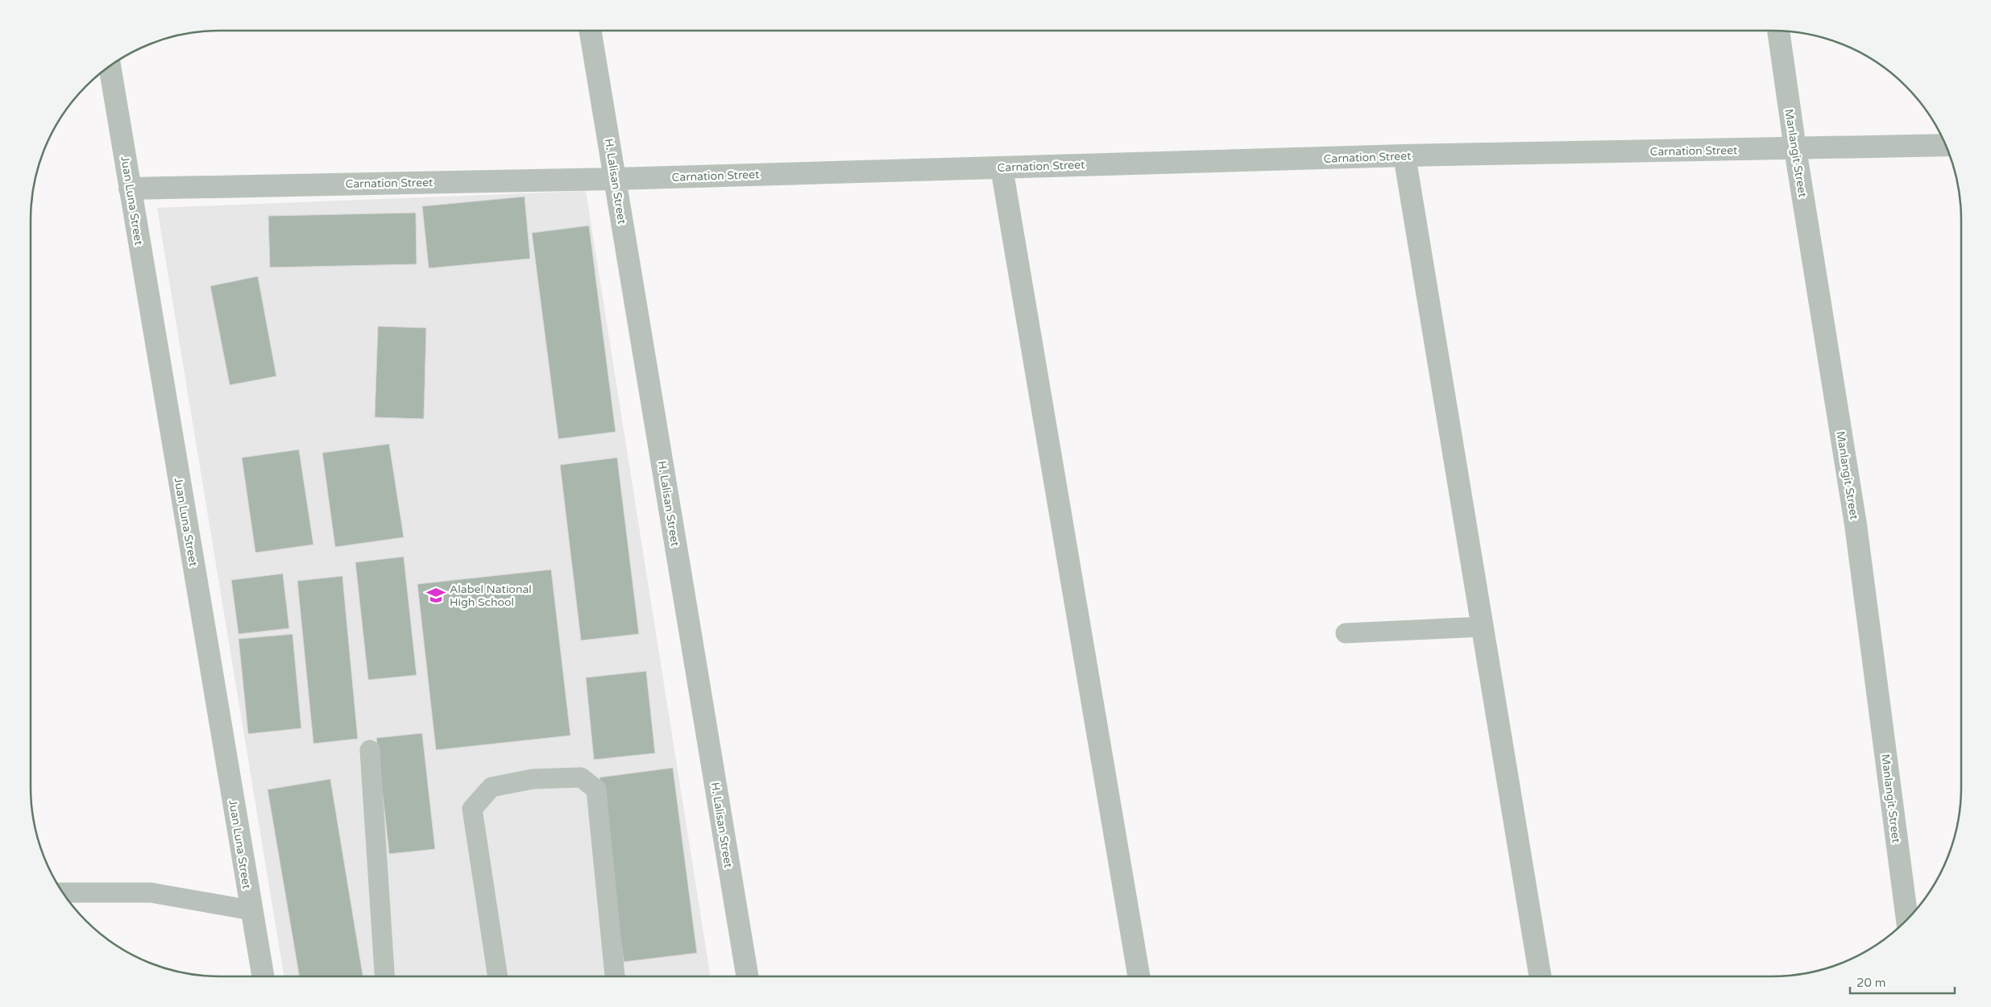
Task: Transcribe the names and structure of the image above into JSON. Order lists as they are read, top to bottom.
{
  "streets": {
    "street": [
      "Carnation Street",
      "Manlangit Street",
      "H. Lalisan Street",
      "Juan Luna Street"
    ]
  },
  "crossings": [
    ["Carnation Street", "Manlangit Street"],
    ["Carnation Street", "H. Lalisan Street"],
    ["Carnation Street", "Juan Luna Street"]
  ],
  "places": {
    "school or university": ["Alabel National High School"]
  },
  "scale_bar": "20 m"
}
